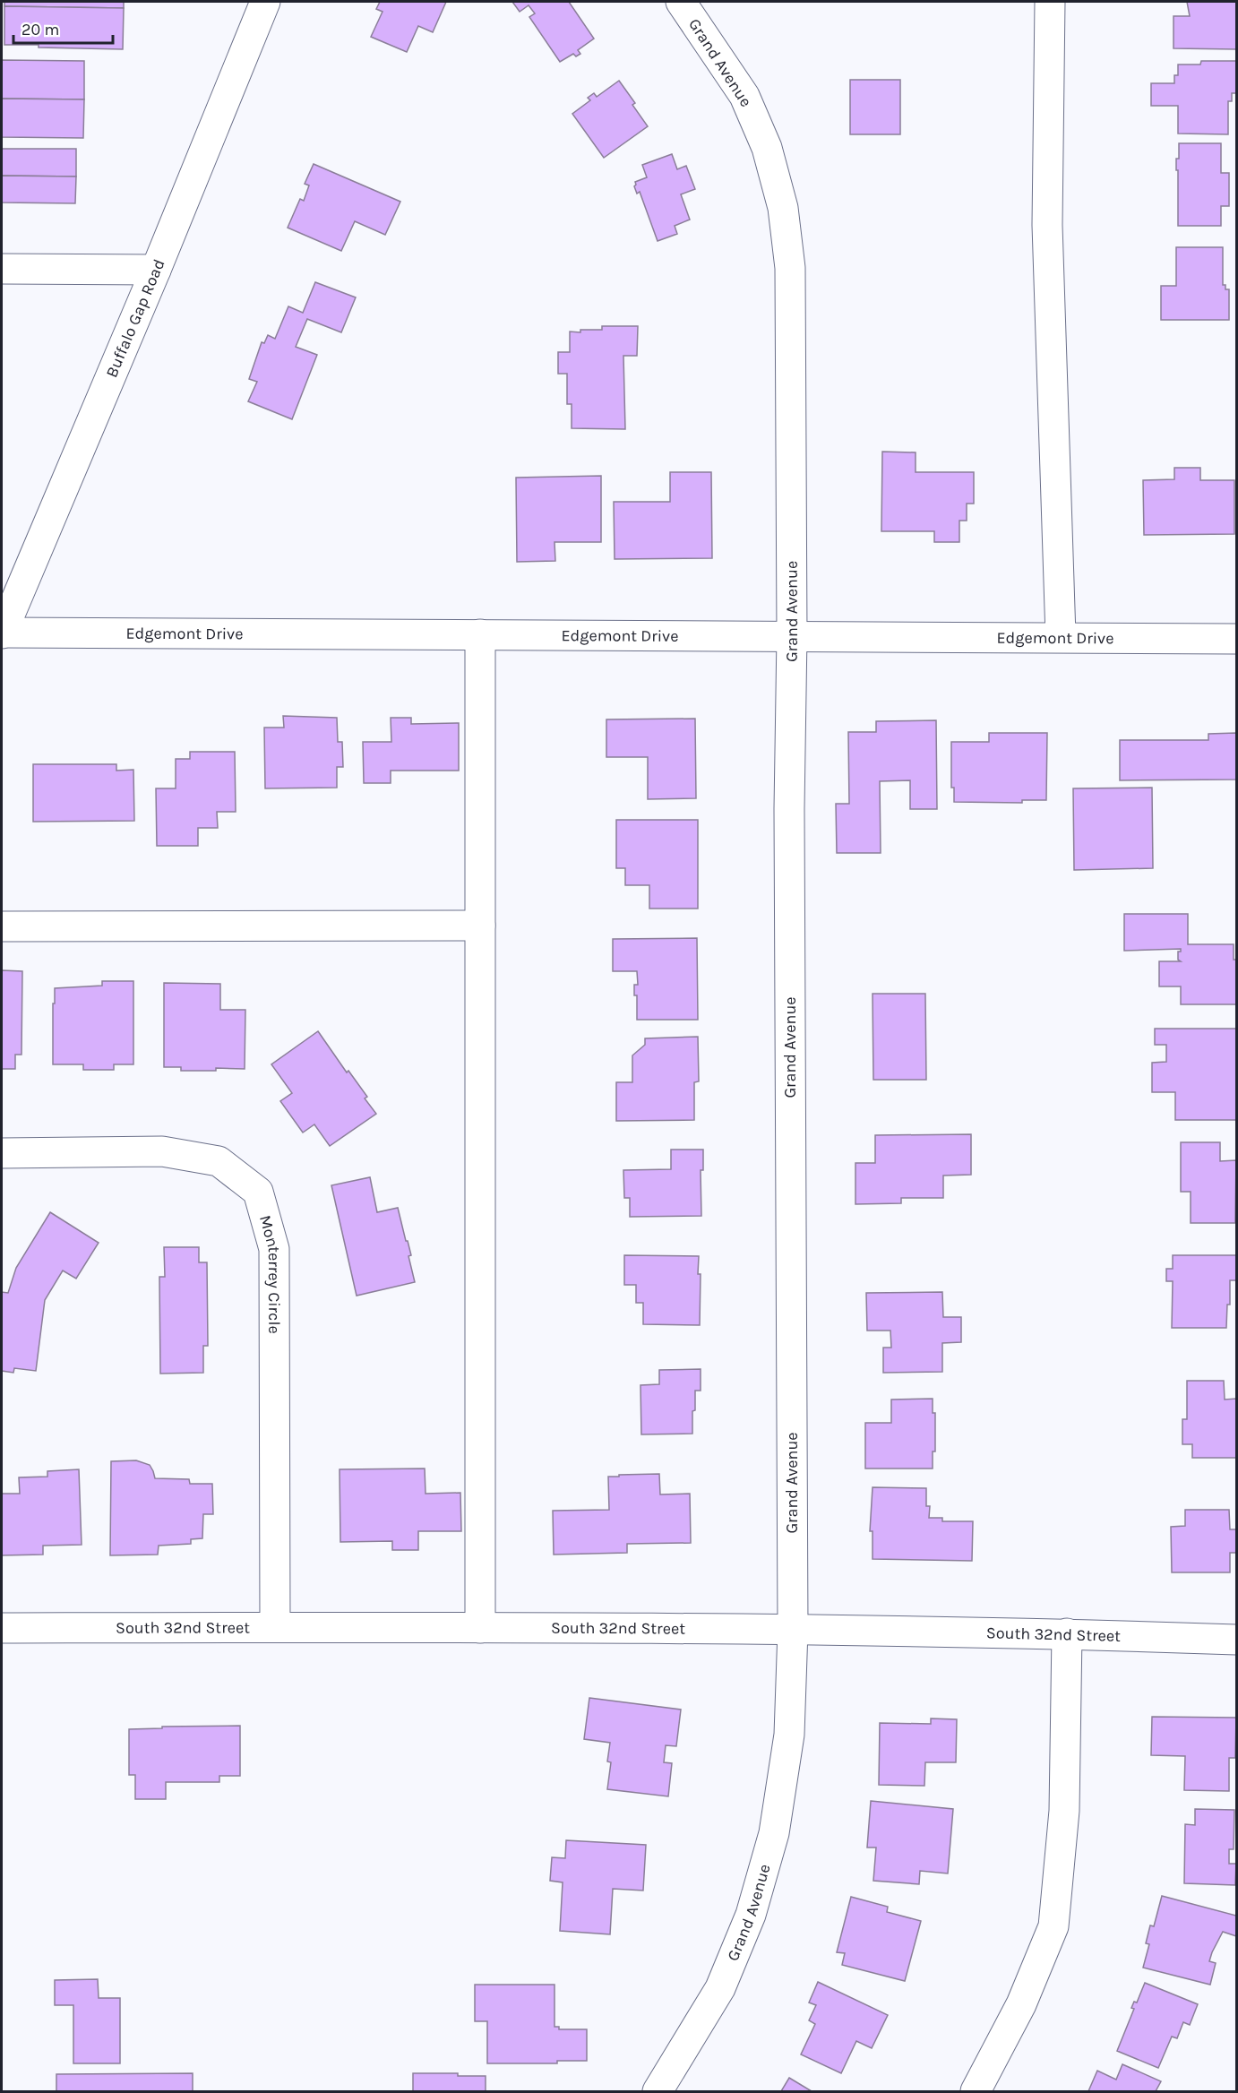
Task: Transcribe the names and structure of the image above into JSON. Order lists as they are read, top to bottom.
{
  "streets": {
    "street": [
      "Grand Avenue",
      "Buffalo Gap Road",
      "Edgemont Drive",
      "Monterrey Circle",
      "South 32nd Street"
    ]
  },
  "crossings": [
    ["Grand Avenue", "Edgemont Drive"],
    ["Grand Avenue", "South 32nd Street"],
    ["Buffalo Gap Road", "Edgemont Drive"],
    ["Monterrey Circle", "South 32nd Street"]
  ],
  "scale_bar": "20 m"
}
